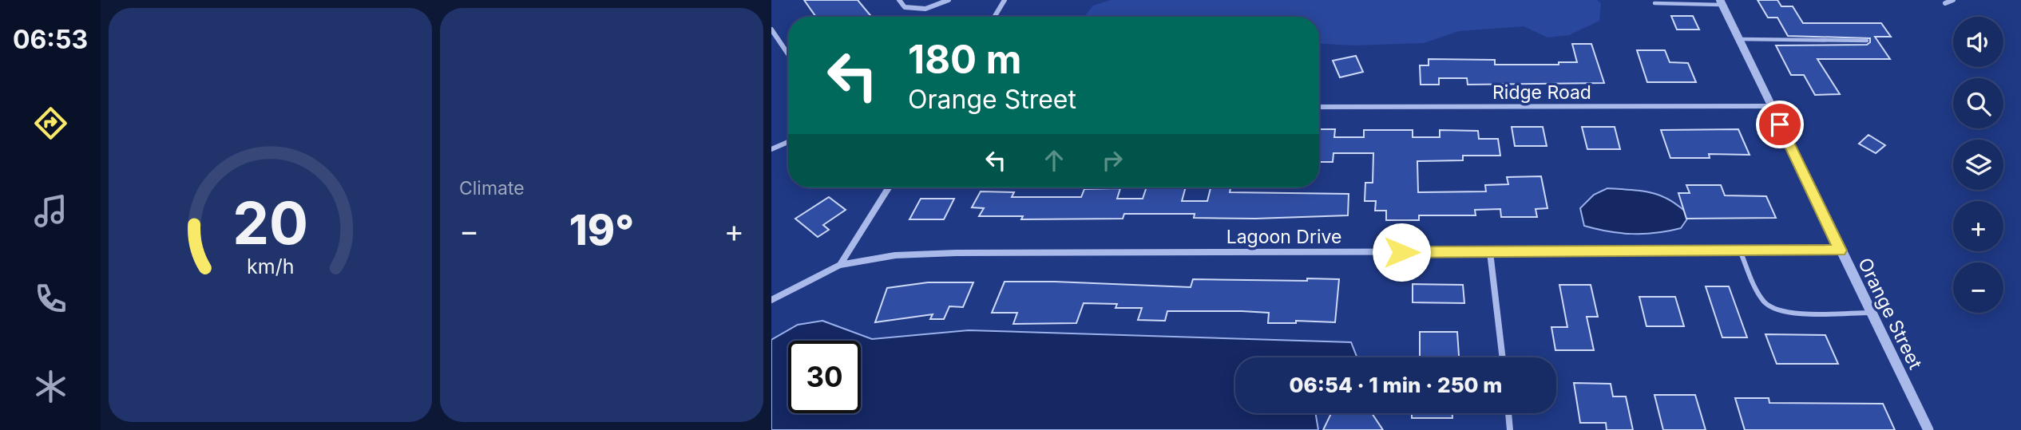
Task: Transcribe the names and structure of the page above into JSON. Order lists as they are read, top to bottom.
{
  "streets": {
    "street": ["Ridge Road", "Lagoon Drive", "Orange Street"]
  },
  "crossings": [
    ["Ridge Road", "Orange Street"],
    ["Lagoon Drive", "Orange Street"]
  ],
  "page": {
    "tabs": "06:53",
    "tile": "Climate",
    "map_buttons": ["+", "−"],
    "turn": ["180 m", "Orange Street"],
    "heat": ["−", "19°", "+"],
    "limit": "30",
    "trip": "06:54 · 1 min · 250 m",
    "gauge": ["20", "km/h"]
  }
}
